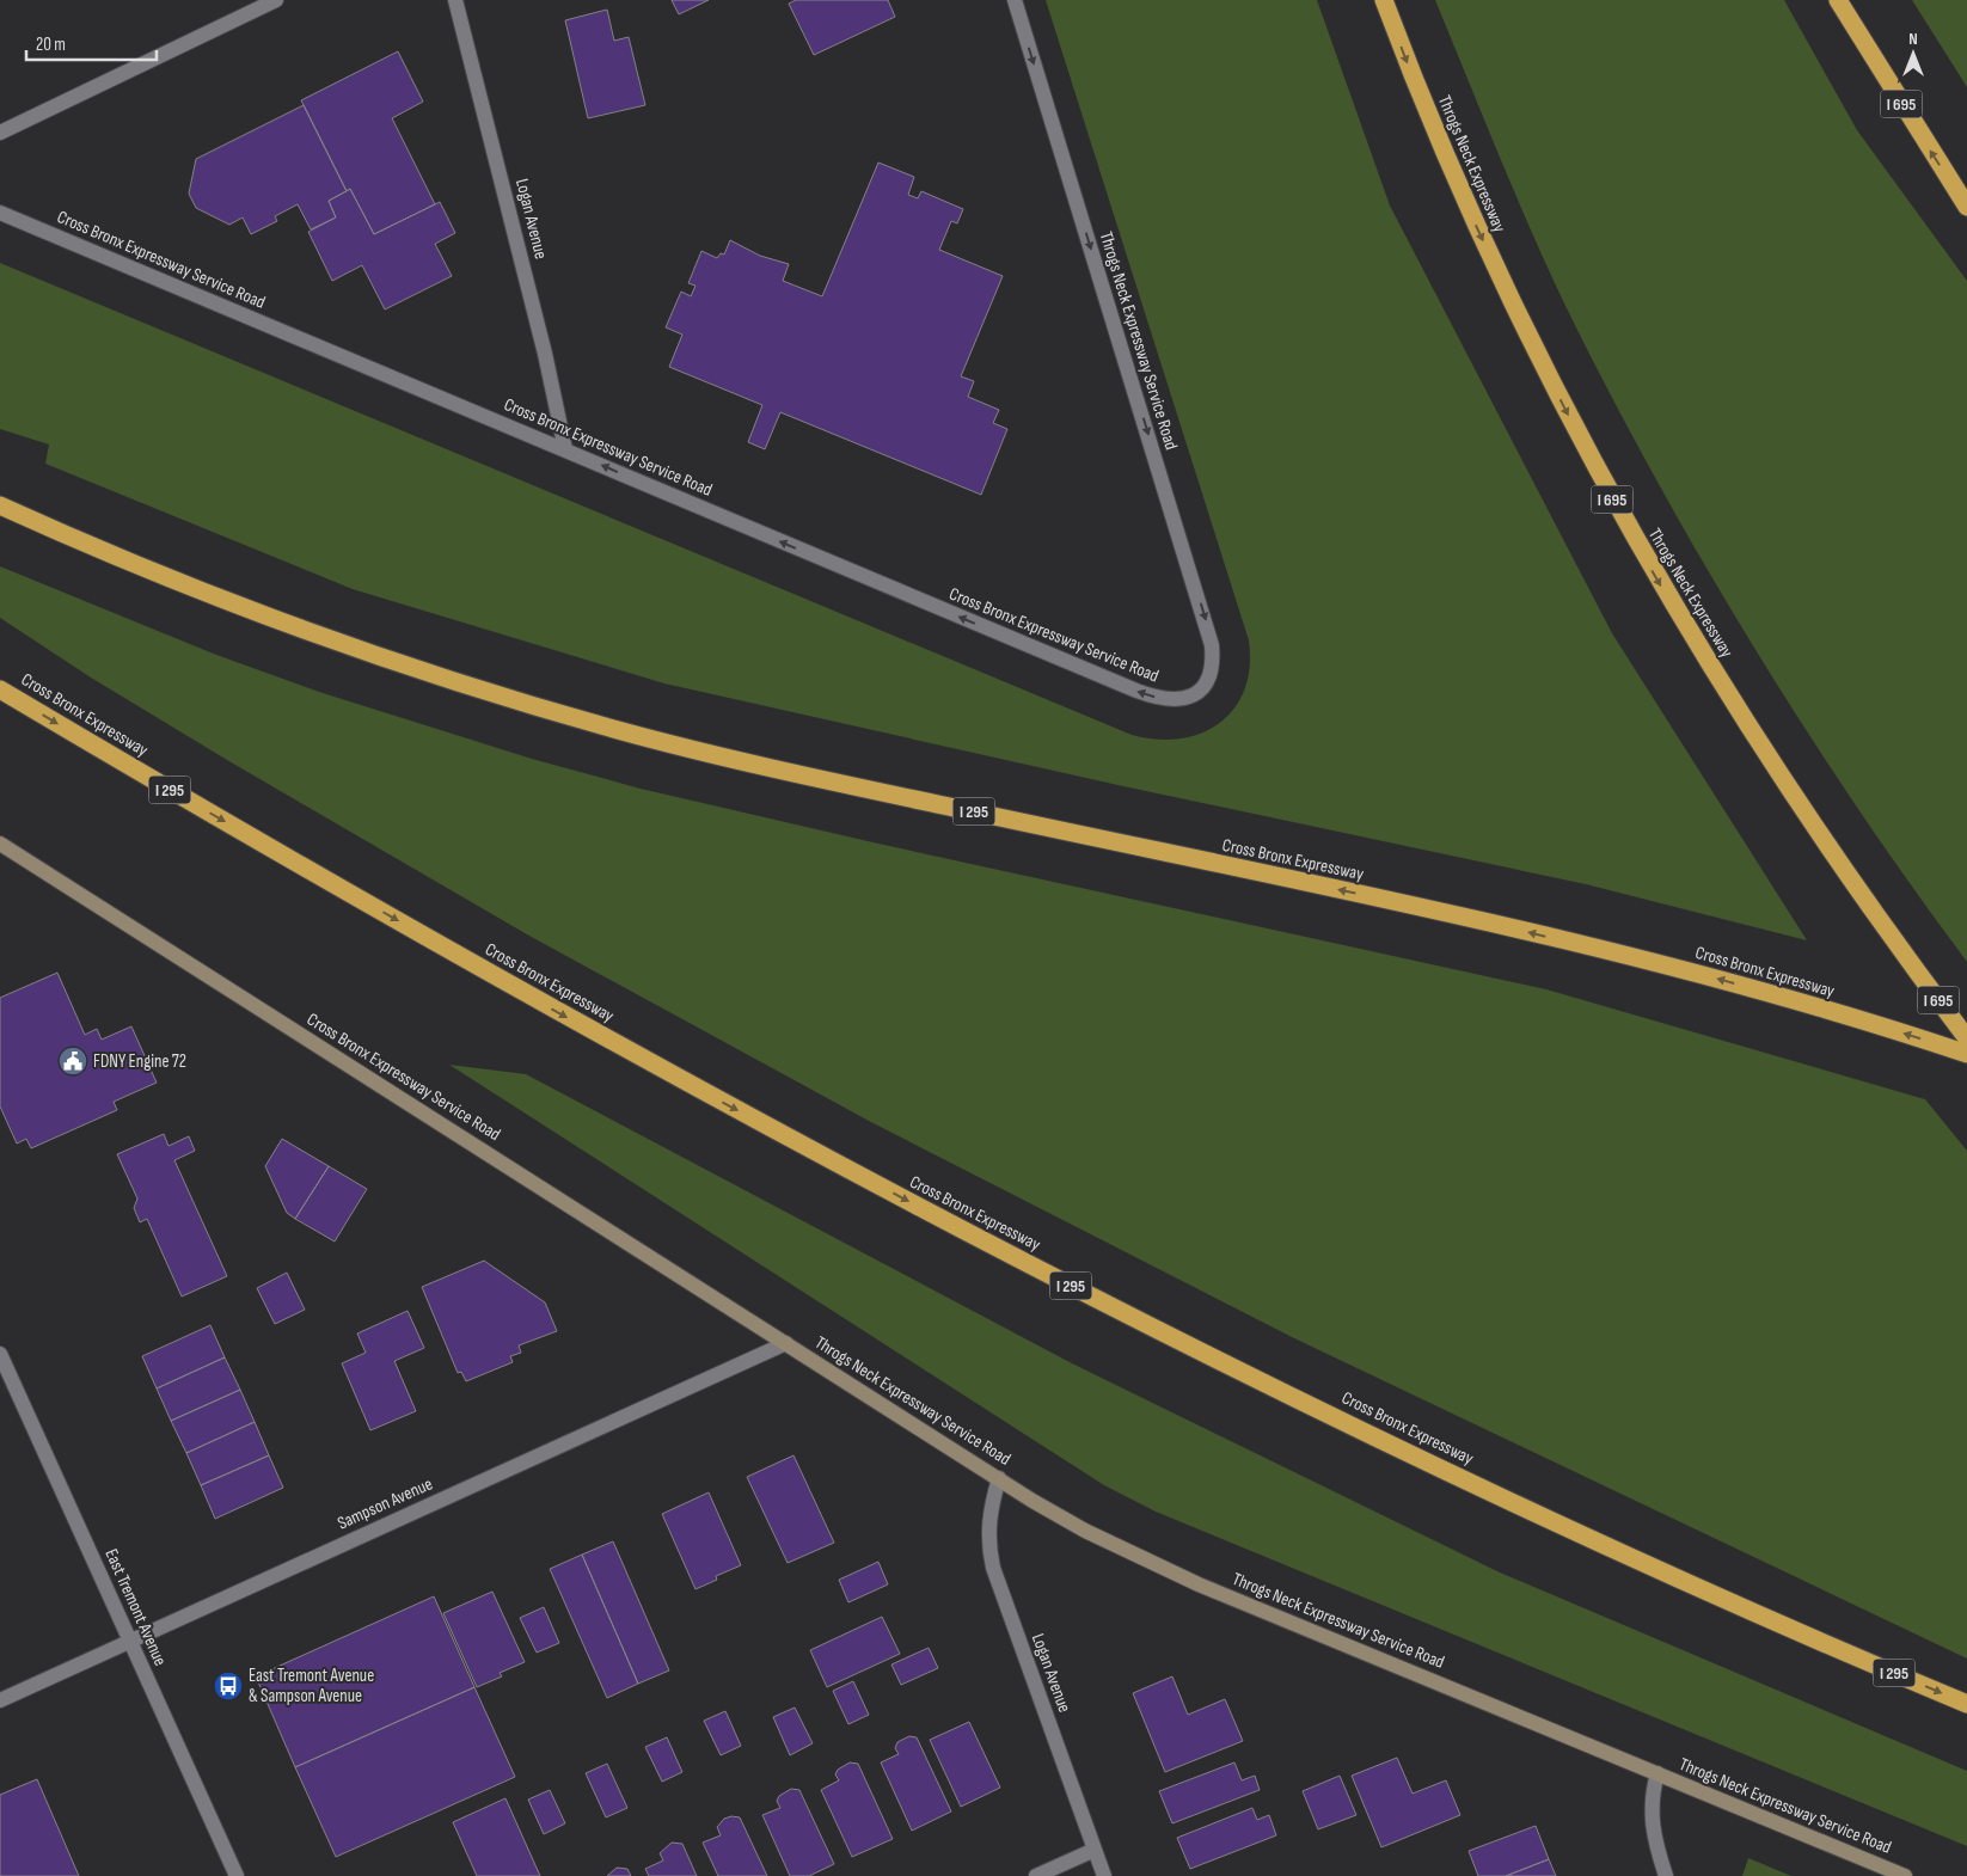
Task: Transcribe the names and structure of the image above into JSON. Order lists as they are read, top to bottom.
{
  "streets": {
    "highway": [
      "I 695",
      "Throgs Neck Expressway",
      "Cross Bronx Expressway",
      "I 295"
    ],
    "main road": ["Cross Bronx Expressway Service Road", "Throgs Neck Expressway Service Road"],
    "street": ["Logan Avenue", "Sampson Avenue", "East Tremont Avenue"]
  },
  "crossings": [
    ["Logan Avenue", "Cross Bronx Expressway Service Road"],
    ["Logan Avenue", "Throgs Neck Expressway Service Road"],
    ["Cross Bronx Expressway Service Road", "Throgs Neck Expressway Service Road"],
    ["Cross Bronx Expressway Service Road", "Sampson Avenue"],
    ["Throgs Neck Expressway Service Road", "Sampson Avenue"],
    ["Sampson Avenue", "East Tremont Avenue"]
  ],
  "one_way": ["Throgs Neck Expressway", "Throgs Neck Expressway Service Road"],
  "places": {
    "public building": ["FDNY Engine 72"],
    "bus stop": ["East Tremont Avenue & Sampson Avenue"]
  },
  "scale_bar": "20 m",
  "north": "top"
}
